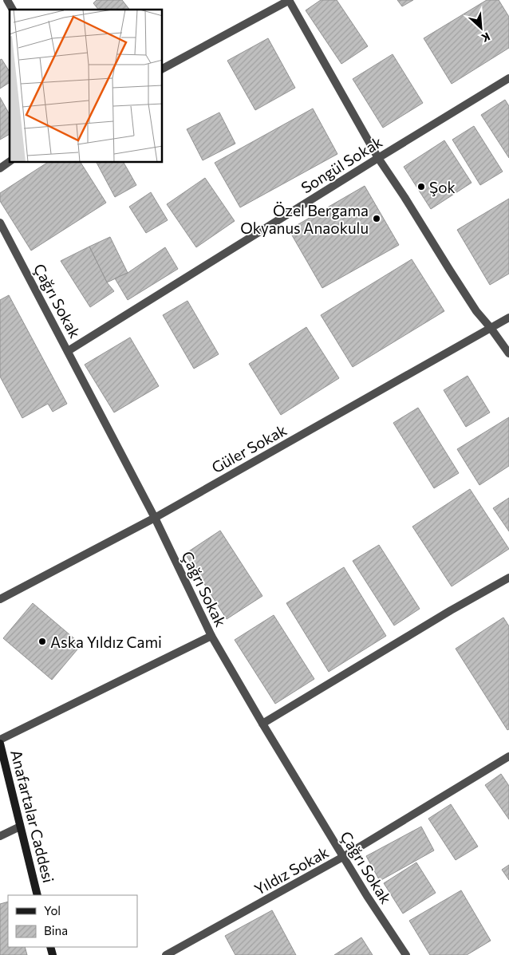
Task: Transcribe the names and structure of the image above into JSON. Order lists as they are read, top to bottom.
{
  "streets": {
    "street": [
      "Songül Sokak",
      "Çağrı Sokak",
      "Güler Sokak",
      "Anafartalar Caddesi",
      "Yıldız Sokak"
    ]
  },
  "crossings": [
    ["Songül Sokak", "Çağrı Sokak"],
    ["Çağrı Sokak", "Güler Sokak"],
    ["Çağrı Sokak", "Yıldız Sokak"]
  ],
  "places": ["Şok", "Özel Bergama Okyanus Anaokulu", "Aska Yıldız Cami"],
  "legend": ["Yol", "Bina"],
  "north": "bottom right"
}
